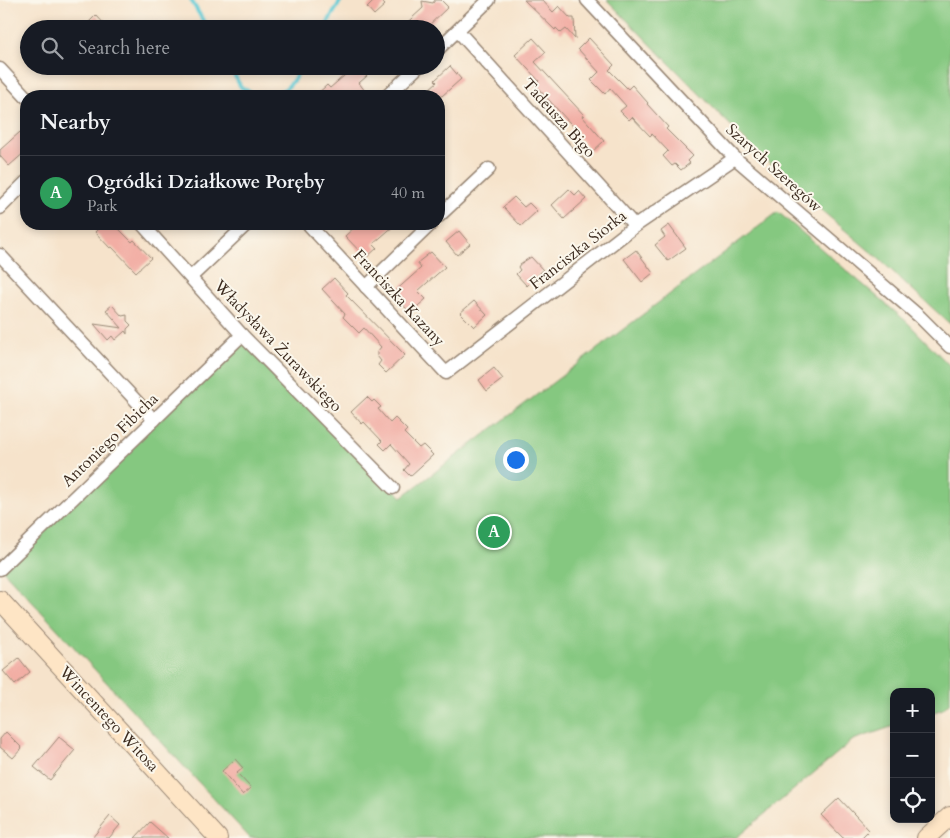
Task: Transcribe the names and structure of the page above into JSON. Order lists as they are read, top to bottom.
{
  "streets": {
    "street": [
      "Tadeusza Bigo",
      "Szarych Szeregów",
      "Franciszka Siorka",
      "Franciszka Kazany",
      "Władysława Żurawskiego",
      "Antoniego Fibicha",
      "Wincentego Witosa"
    ]
  },
  "crossings": [
    ["Tadeusza Bigo", "Franciszka Siorka"],
    ["Szarych Szeregów", "Franciszka Siorka"],
    ["Franciszka Siorka", "Franciszka Kazany"],
    ["Władysława Żurawskiego", "Antoniego Fibicha"]
  ],
  "page": {
    "search": "Search here",
    "heading": "Nearby",
    "list": [
      {
        "mark": "A",
        "name": "Ogródki Działkowe Poręby",
        "note": "Park",
        "value": "40 m"
      }
    ],
    "pins": "A",
    "map_buttons": ["+", "−"]
  }
}
